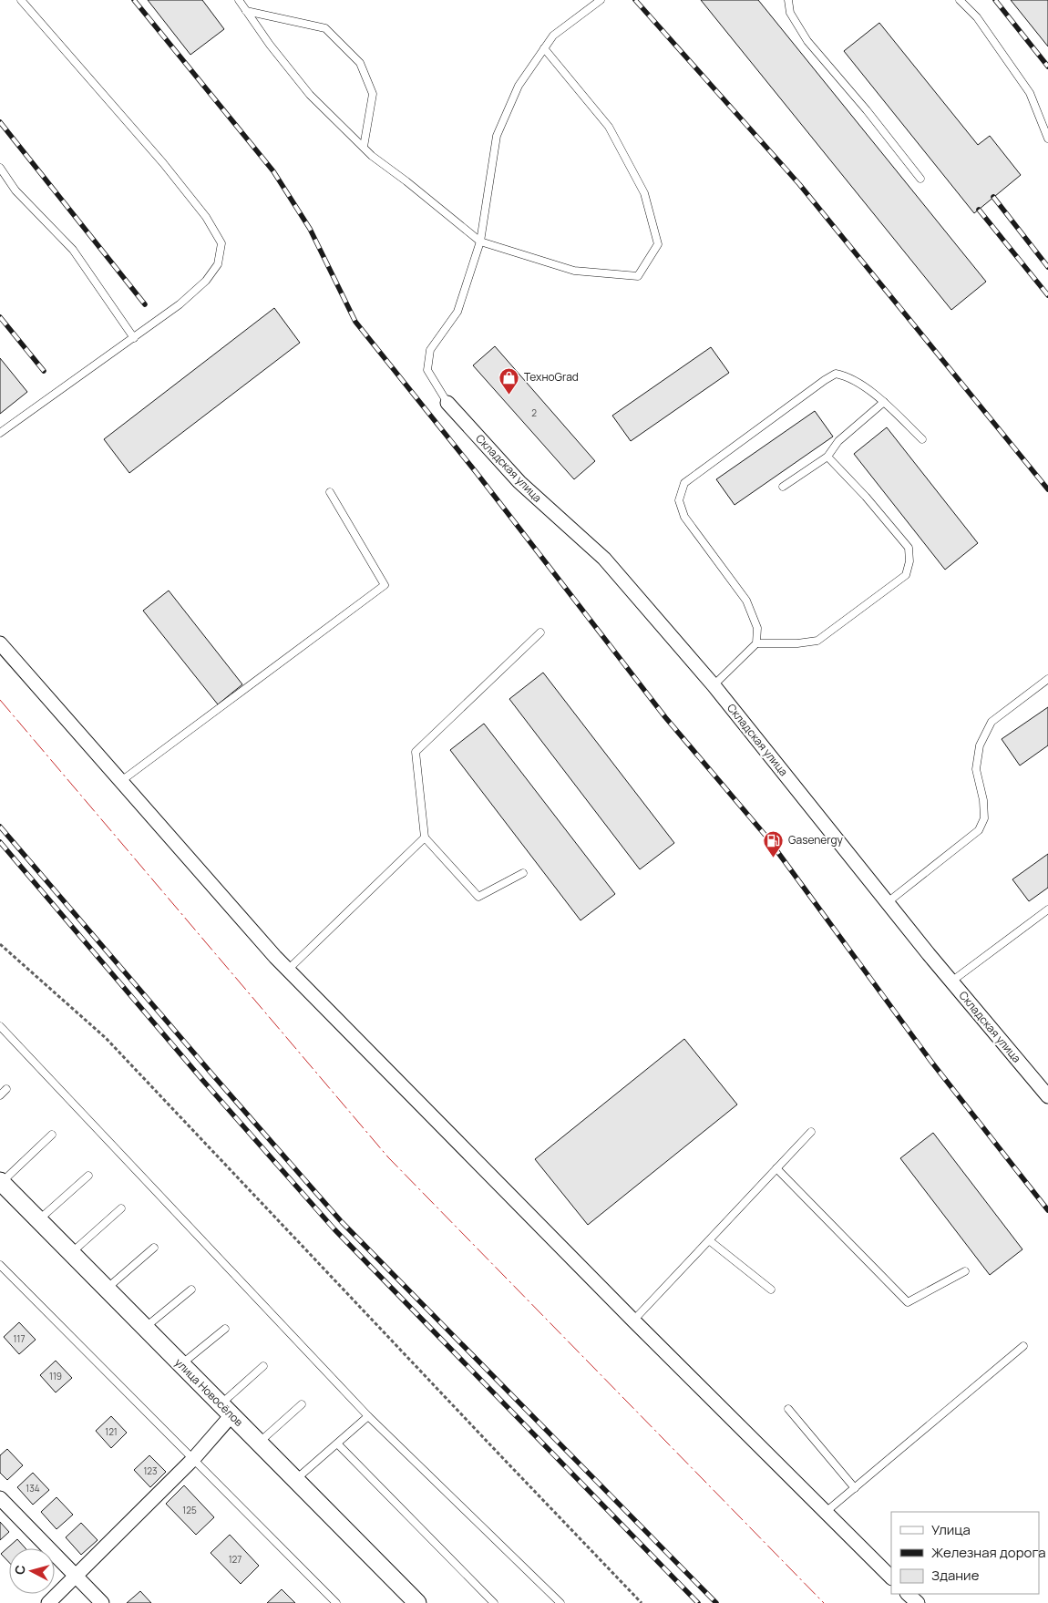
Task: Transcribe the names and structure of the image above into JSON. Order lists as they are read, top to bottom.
{
  "streets": {
    "street": ["Складская улица", "улица Новосёлов"]
  },
  "places": {
    "shop": ["ТехноGrad"],
    "fuel station": ["Gasenergy"]
  },
  "house_numbers": [
    "2",
    "117",
    "119",
    "121",
    "123",
    "134",
    "125",
    "127"
  ],
  "legend": ["Улица", "Железная дорога", "Здание"],
  "north": "left"
}
